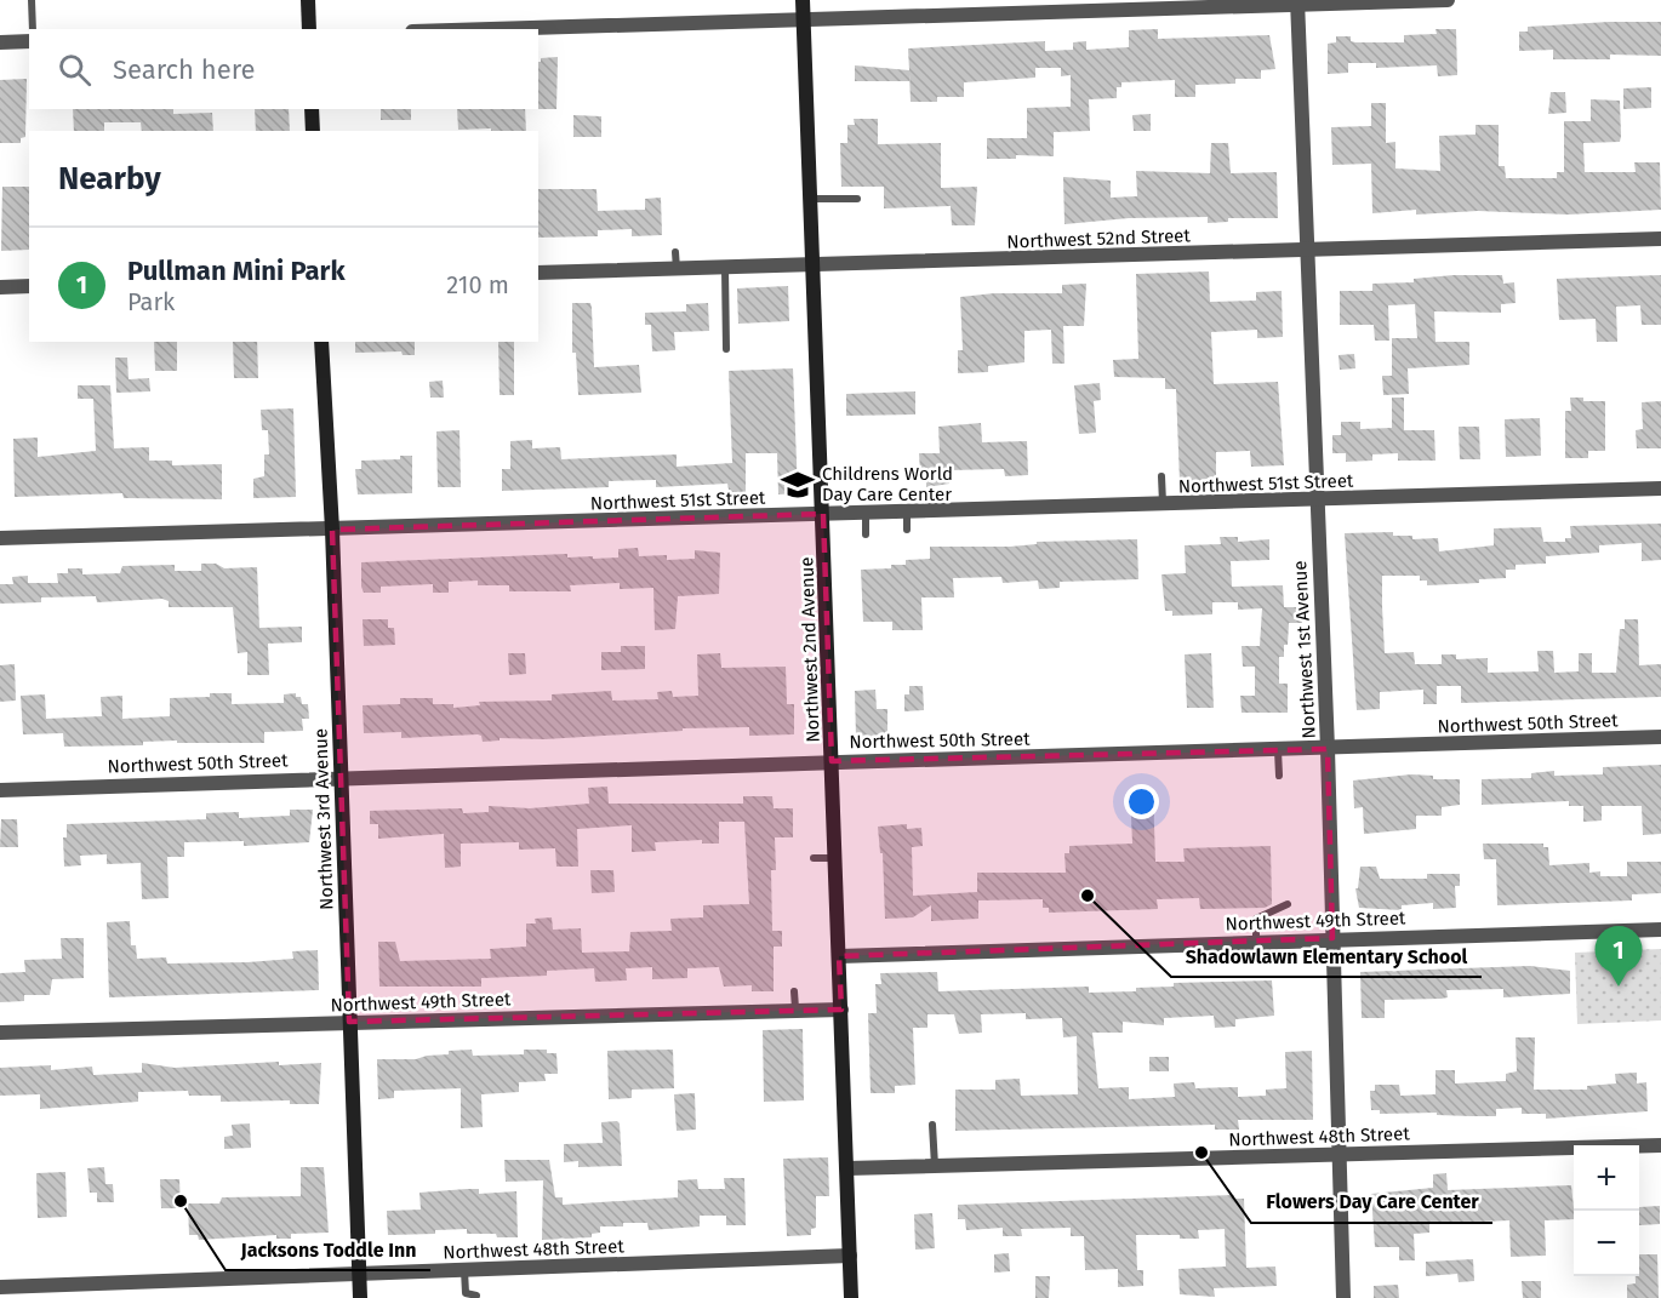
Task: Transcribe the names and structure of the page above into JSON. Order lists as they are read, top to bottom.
{
  "streets": {
    "street": [
      "Northwest 52nd Street",
      "Northwest 51st Street",
      "Northwest 2nd Avenue",
      "Northwest 1st Avenue",
      "Northwest 50th Street",
      "Northwest 3rd Avenue",
      "Northwest 49th Street",
      "Northwest 48th Street"
    ]
  },
  "crossings": [
    ["Northwest 52nd Street", "Northwest 2nd Avenue"],
    ["Northwest 52nd Street", "Northwest 1st Avenue"],
    ["Northwest 51st Street", "Northwest 2nd Avenue"],
    ["Northwest 51st Street", "Northwest 1st Avenue"],
    ["Northwest 51st Street", "Northwest 3rd Avenue"],
    ["Northwest 2nd Avenue", "Northwest 50th Street"],
    ["Northwest 2nd Avenue", "Northwest 49th Street"],
    ["Northwest 2nd Avenue", "Northwest 48th Street"],
    ["Northwest 1st Avenue", "Northwest 50th Street"],
    ["Northwest 1st Avenue", "Northwest 49th Street"],
    ["Northwest 1st Avenue", "Northwest 48th Street"],
    ["Northwest 50th Street", "Northwest 3rd Avenue"],
    ["Northwest 3rd Avenue", "Northwest 49th Street"],
    ["Northwest 3rd Avenue", "Northwest 48th Street"]
  ],
  "places": {
    "school or university": ["Childrens World Day Care Center"],
    "other": ["Shadowlawn Elementary School", "Flowers Day Care Center", "Jacksons Toddle Inn"]
  },
  "page": {
    "search": "Search here",
    "heading": "Nearby",
    "list": [
      {
        "mark": "1",
        "name": "Pullman Mini Park",
        "note": "Park",
        "value": "210 m"
      }
    ],
    "pins": "1",
    "map_buttons": ["+", "−"]
  }
}
